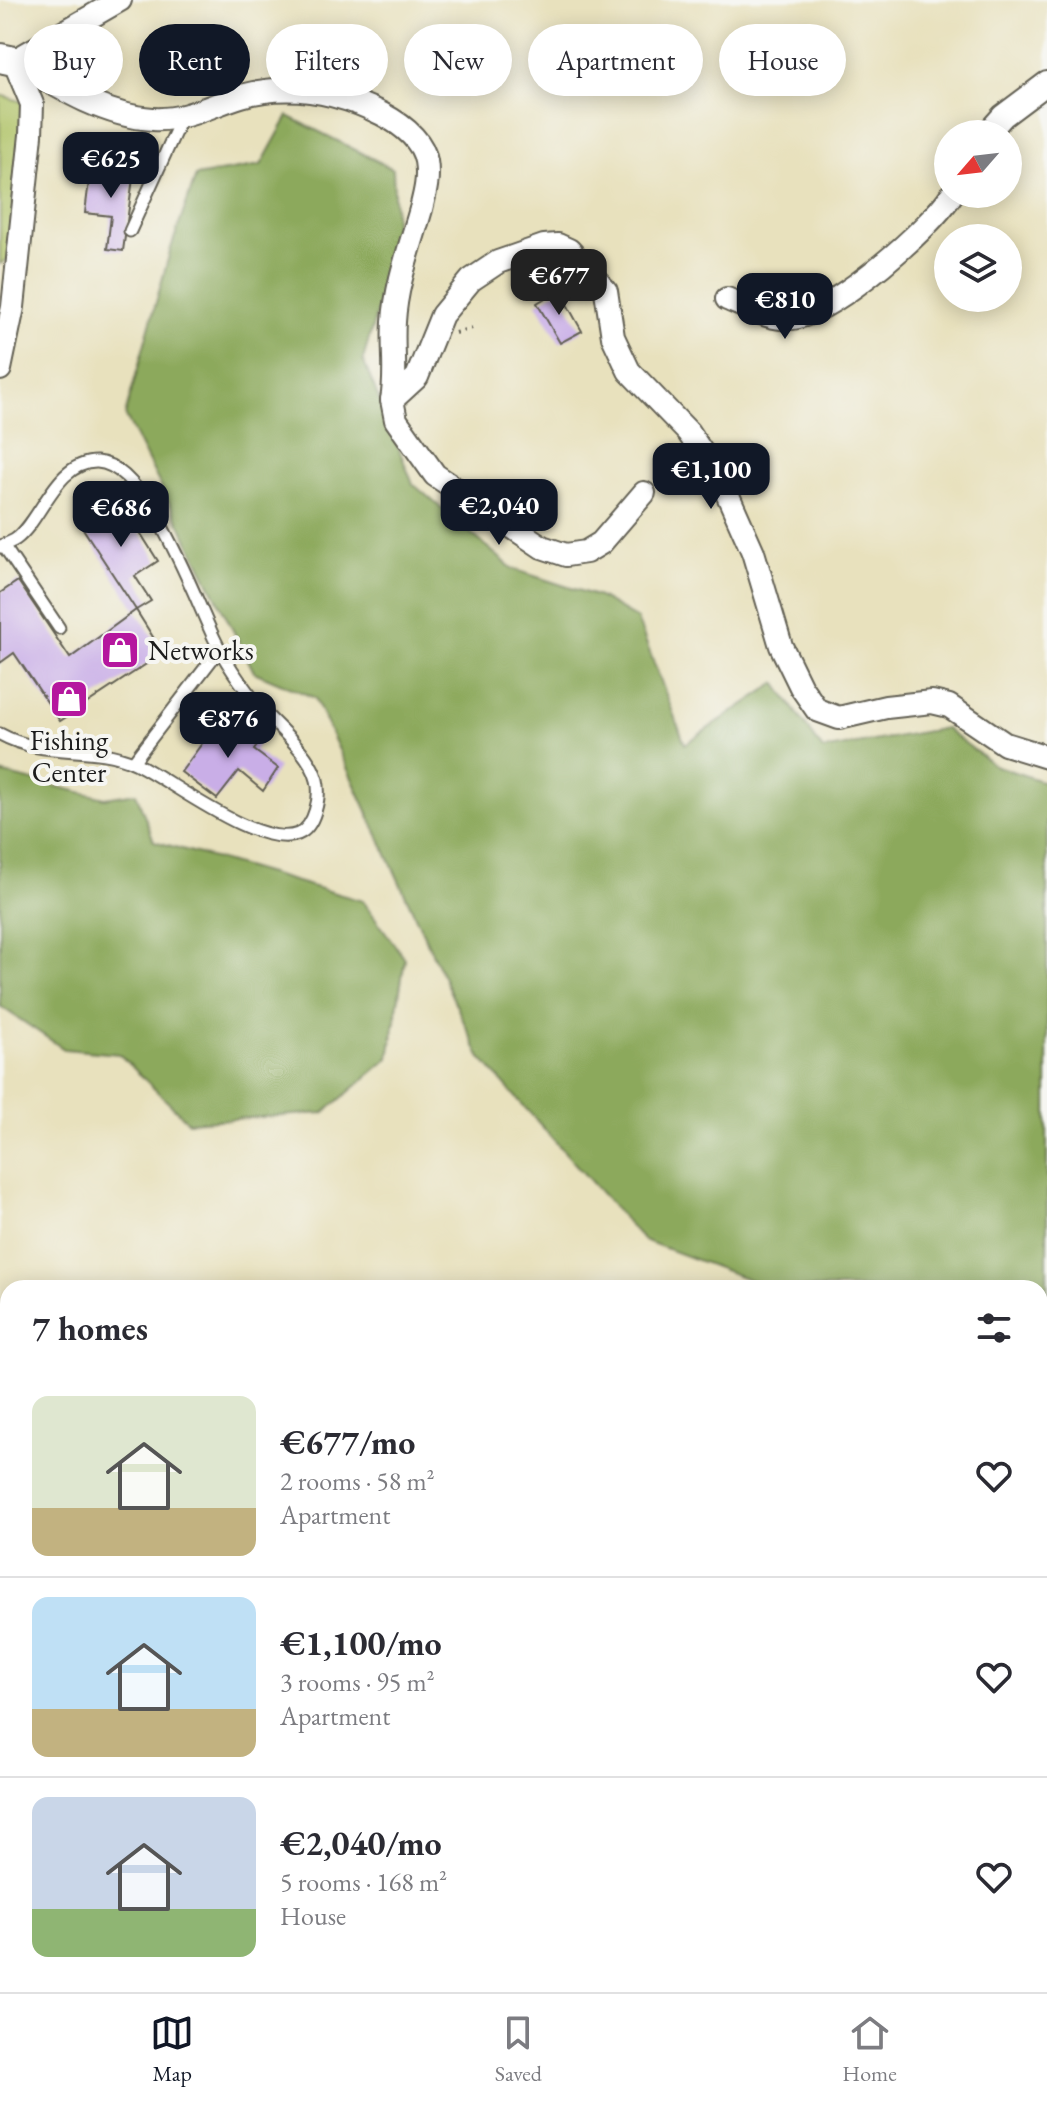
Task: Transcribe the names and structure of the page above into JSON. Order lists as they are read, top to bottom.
{
  "places": {
    "shop": ["Networks", "Fishing Center"]
  },
  "north": "bottom left",
  "page": {
    "chip": [
      "Buy",
      "Rent",
      "Filters",
      "New",
      "Apartment",
      "House"
    ],
    "price": [
      "€625",
      "€677",
      "€810",
      "€1,100",
      "€2,040",
      "€686",
      "€876"
    ],
    "heading": "7 homes",
    "list": [
      {
        "name": "€677/mo",
        "note": "2 rooms · 58 m² · Apartment"
      },
      {
        "name": "€1,100/mo",
        "note": "3 rooms · 95 m² · Apartment"
      },
      {
        "name": "€2,040/mo",
        "note": "5 rooms · 168 m² · House"
      }
    ],
    "tabs": ["Map", "Saved", "Home"]
  }
}
